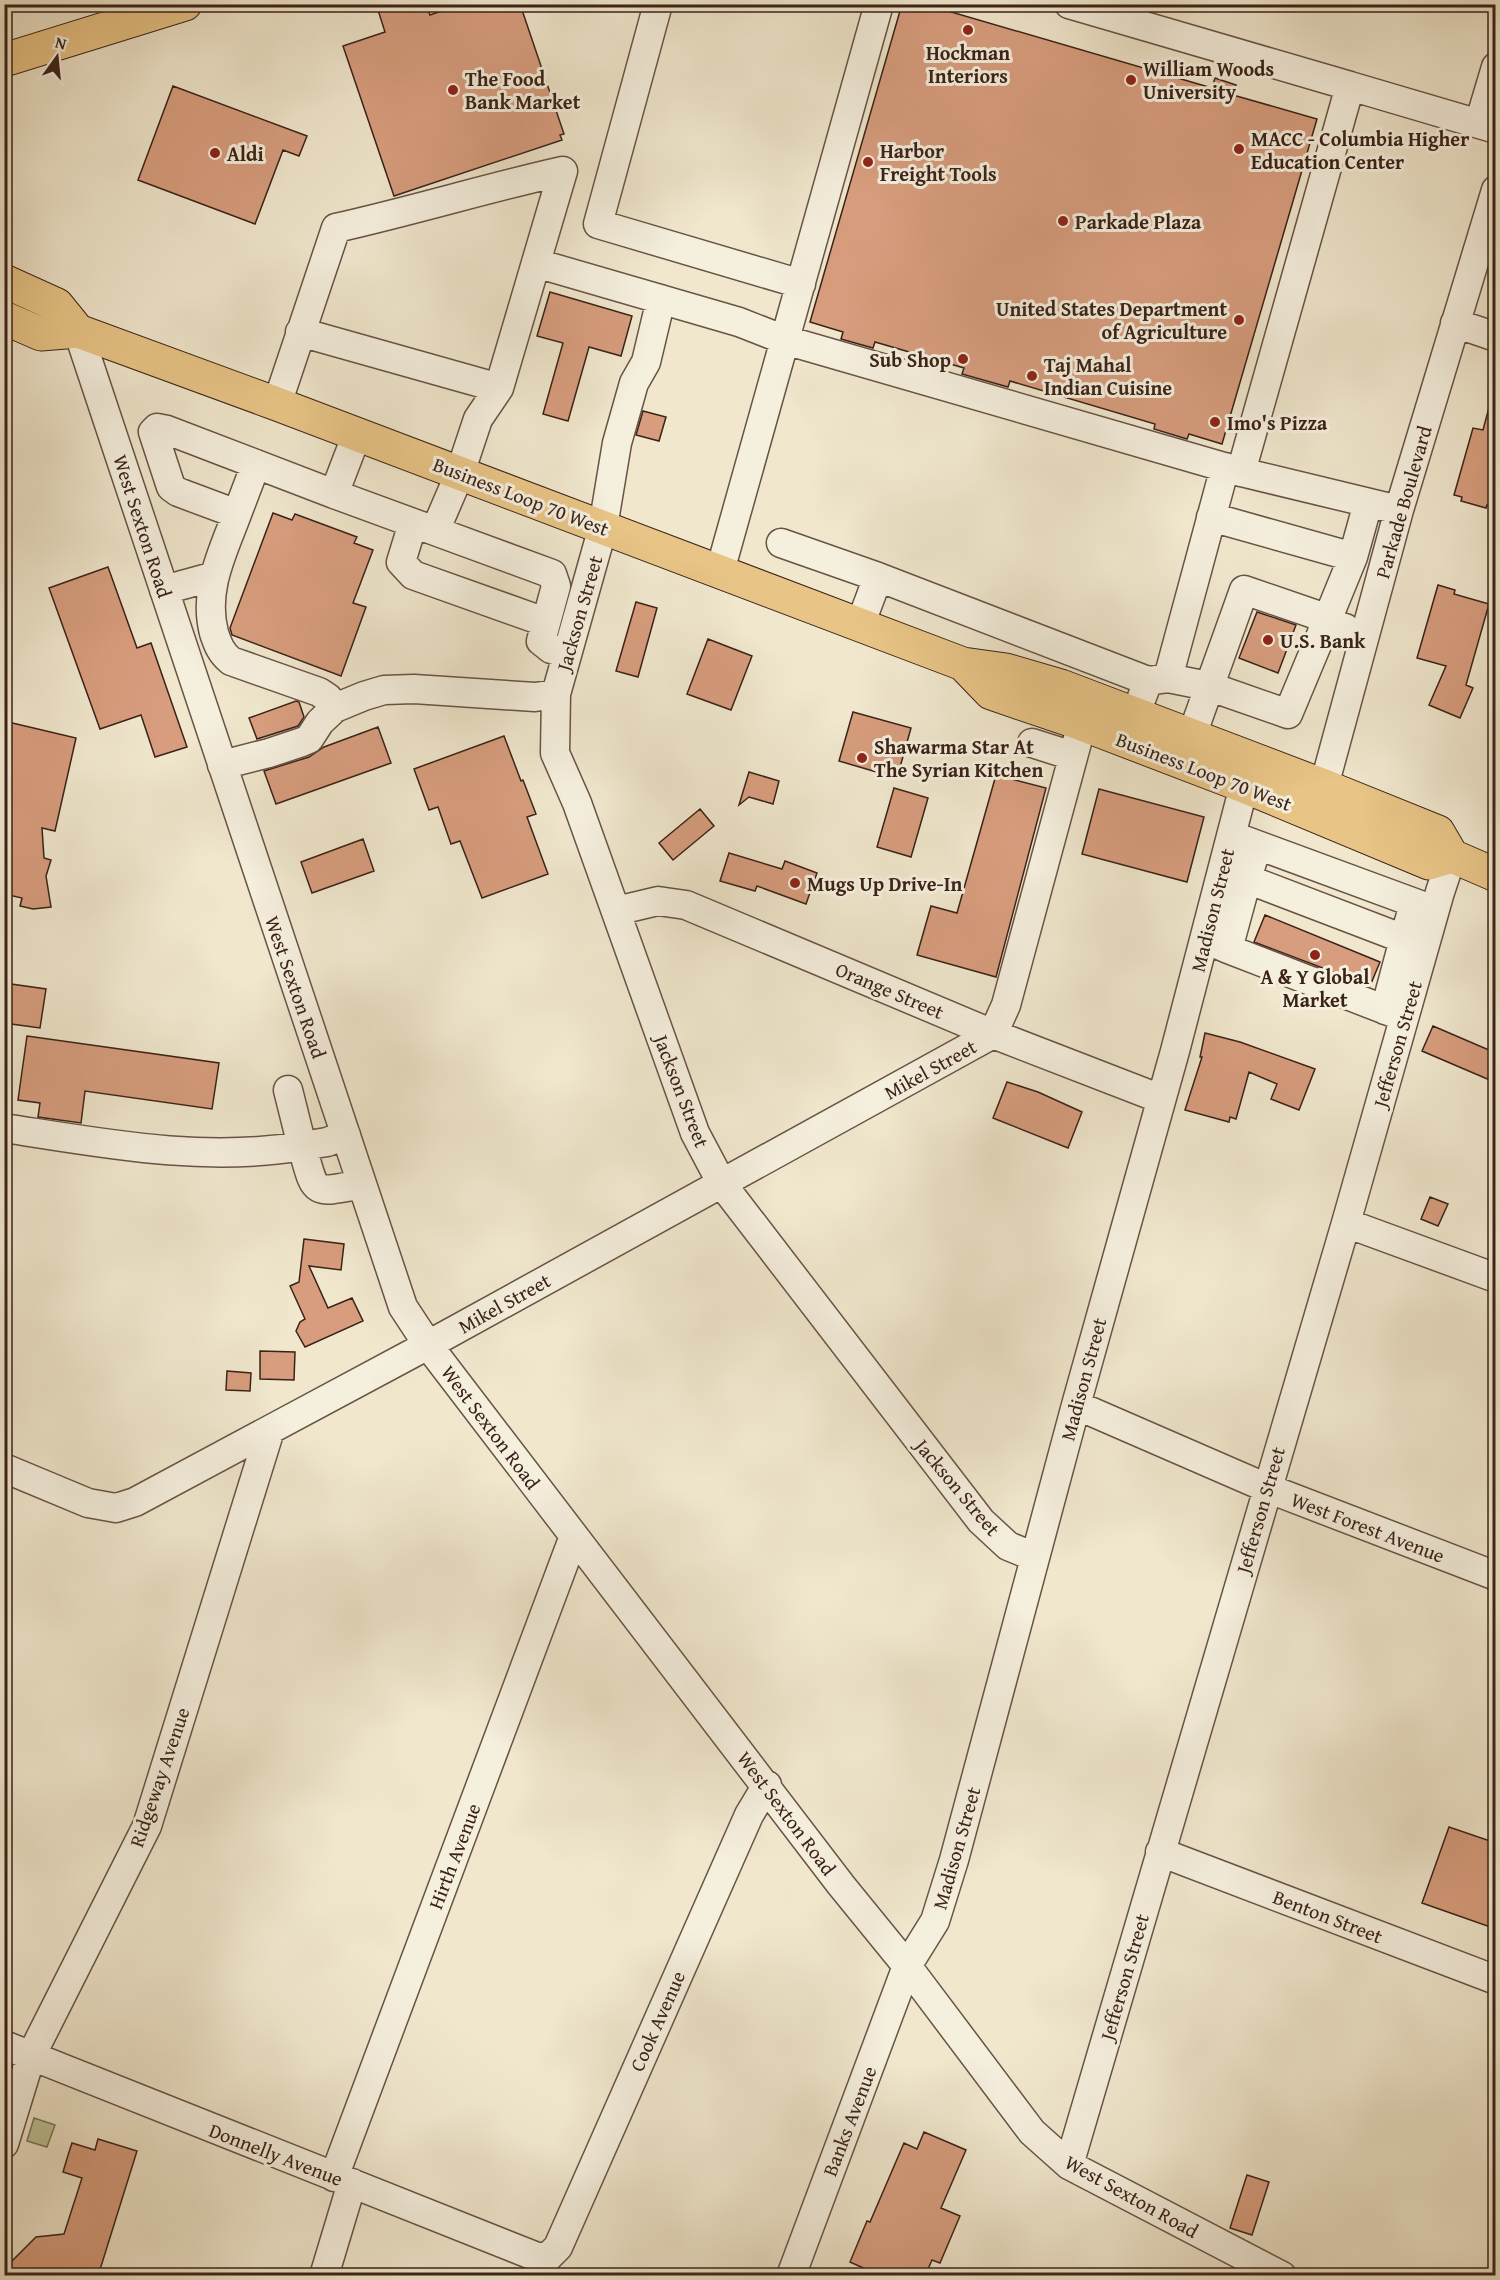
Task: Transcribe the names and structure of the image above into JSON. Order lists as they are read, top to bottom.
{
  "streets": {
    "main road": ["Business Loop 70 West"],
    "street": [
      "Parkade Boulevard",
      "West Sexton Road",
      "Jackson Street",
      "Madison Street",
      "Orange Street",
      "Jefferson Street",
      "Mikel Street",
      "West Forest Avenue",
      "Ridgeway Avenue",
      "Hirth Avenue",
      "Benton Street",
      "Cook Avenue",
      "Banks Avenue",
      "Donnelly Avenue"
    ]
  },
  "crossings": [
    ["Business Loop 70 West", "Parkade Boulevard"],
    ["Business Loop 70 West", "West Sexton Road"],
    ["Business Loop 70 West", "Jackson Street"],
    ["Business Loop 70 West", "Madison Street"],
    ["Business Loop 70 West", "Jefferson Street"],
    ["West Sexton Road", "Madison Street"],
    ["West Sexton Road", "Jefferson Street"],
    ["West Sexton Road", "Mikel Street"],
    ["West Sexton Road", "Hirth Avenue"],
    ["West Sexton Road", "Cook Avenue"],
    ["West Sexton Road", "Banks Avenue"],
    ["Jackson Street", "Madison Street"],
    ["Jackson Street", "Orange Street"],
    ["Jackson Street", "Mikel Street"],
    ["Madison Street", "Orange Street"],
    ["Madison Street", "West Forest Avenue"],
    ["Madison Street", "Banks Avenue"],
    ["Orange Street", "Mikel Street"],
    ["Jefferson Street", "West Forest Avenue"],
    ["Jefferson Street", "Benton Street"],
    ["Mikel Street", "Ridgeway Avenue"],
    ["Ridgeway Avenue", "Donnelly Avenue"],
    ["Hirth Avenue", "Donnelly Avenue"],
    ["Cook Avenue", "Donnelly Avenue"]
  ],
  "places": [
    "Hockman Interiors",
    "William Woods University",
    "The Food Bank Market",
    "MACC - Columbia Higher Education Center",
    "Aldi",
    "Harbor Freight Tools",
    "Parkade Plaza",
    "United States Department of Agriculture",
    "Sub Shop",
    "Taj Mahal Indian Cuisine",
    "Imo's Pizza",
    "U.S. Bank",
    "Shawarma Star At The Syrian Kitchen",
    "Mugs Up Drive-In",
    "A & Y Global Market"
  ],
  "north": "top"
}
